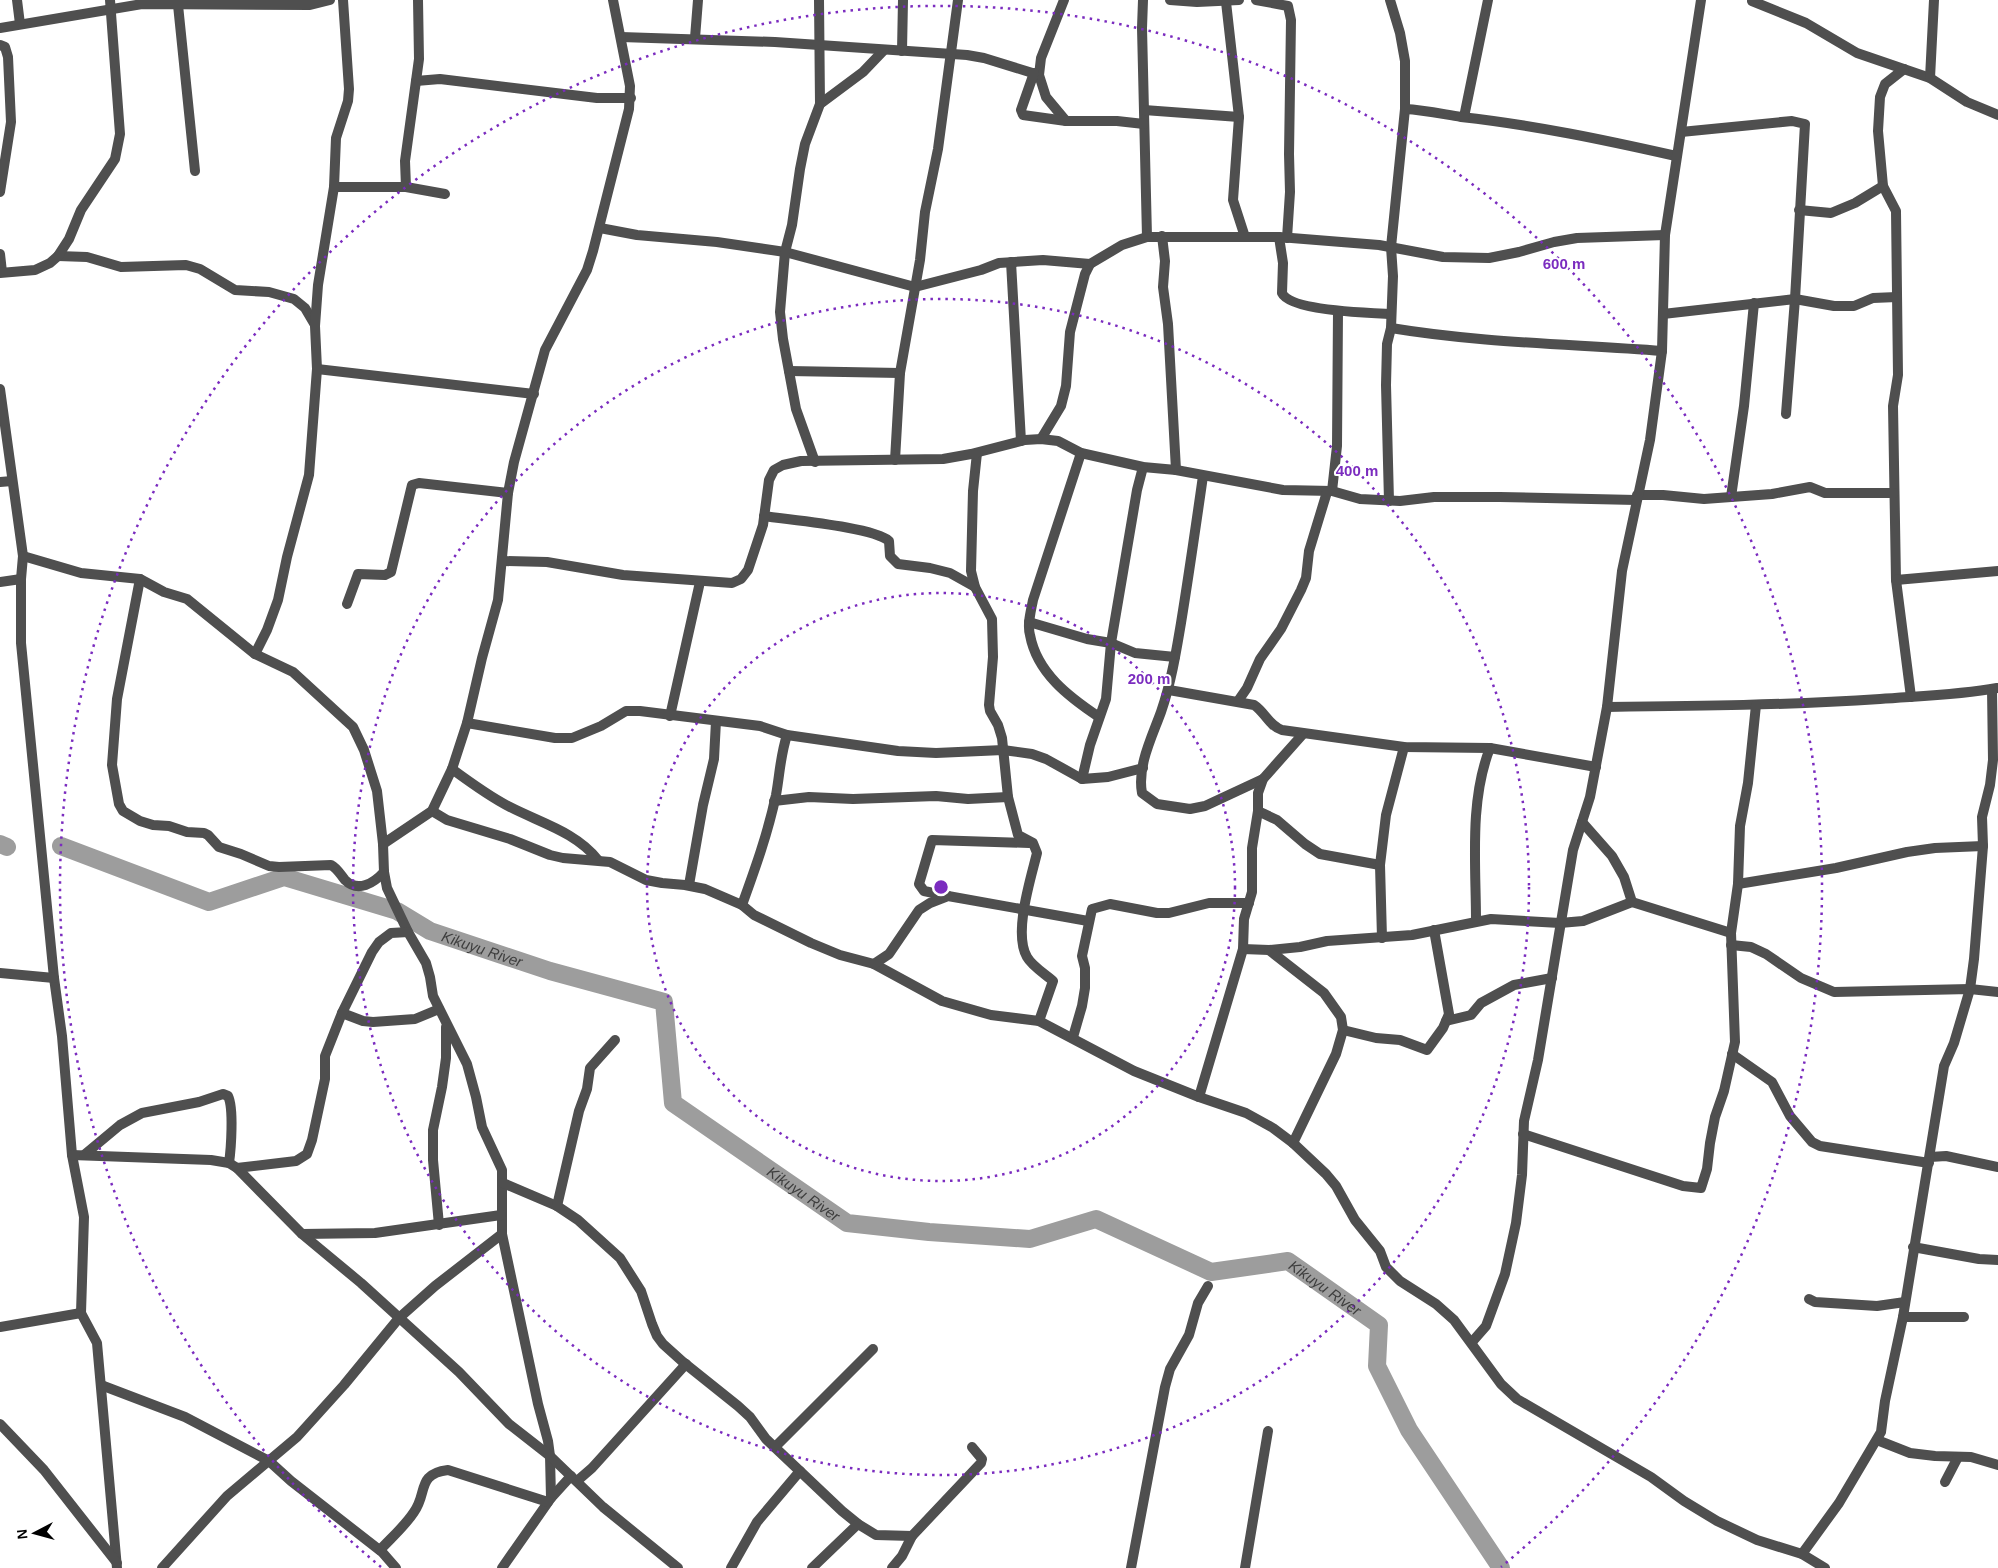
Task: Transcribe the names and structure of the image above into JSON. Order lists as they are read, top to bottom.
{
  "water": ["Kikuyu River"],
  "north": "left",
  "rings": ["600 m", "400 m", "200 m"]
}
